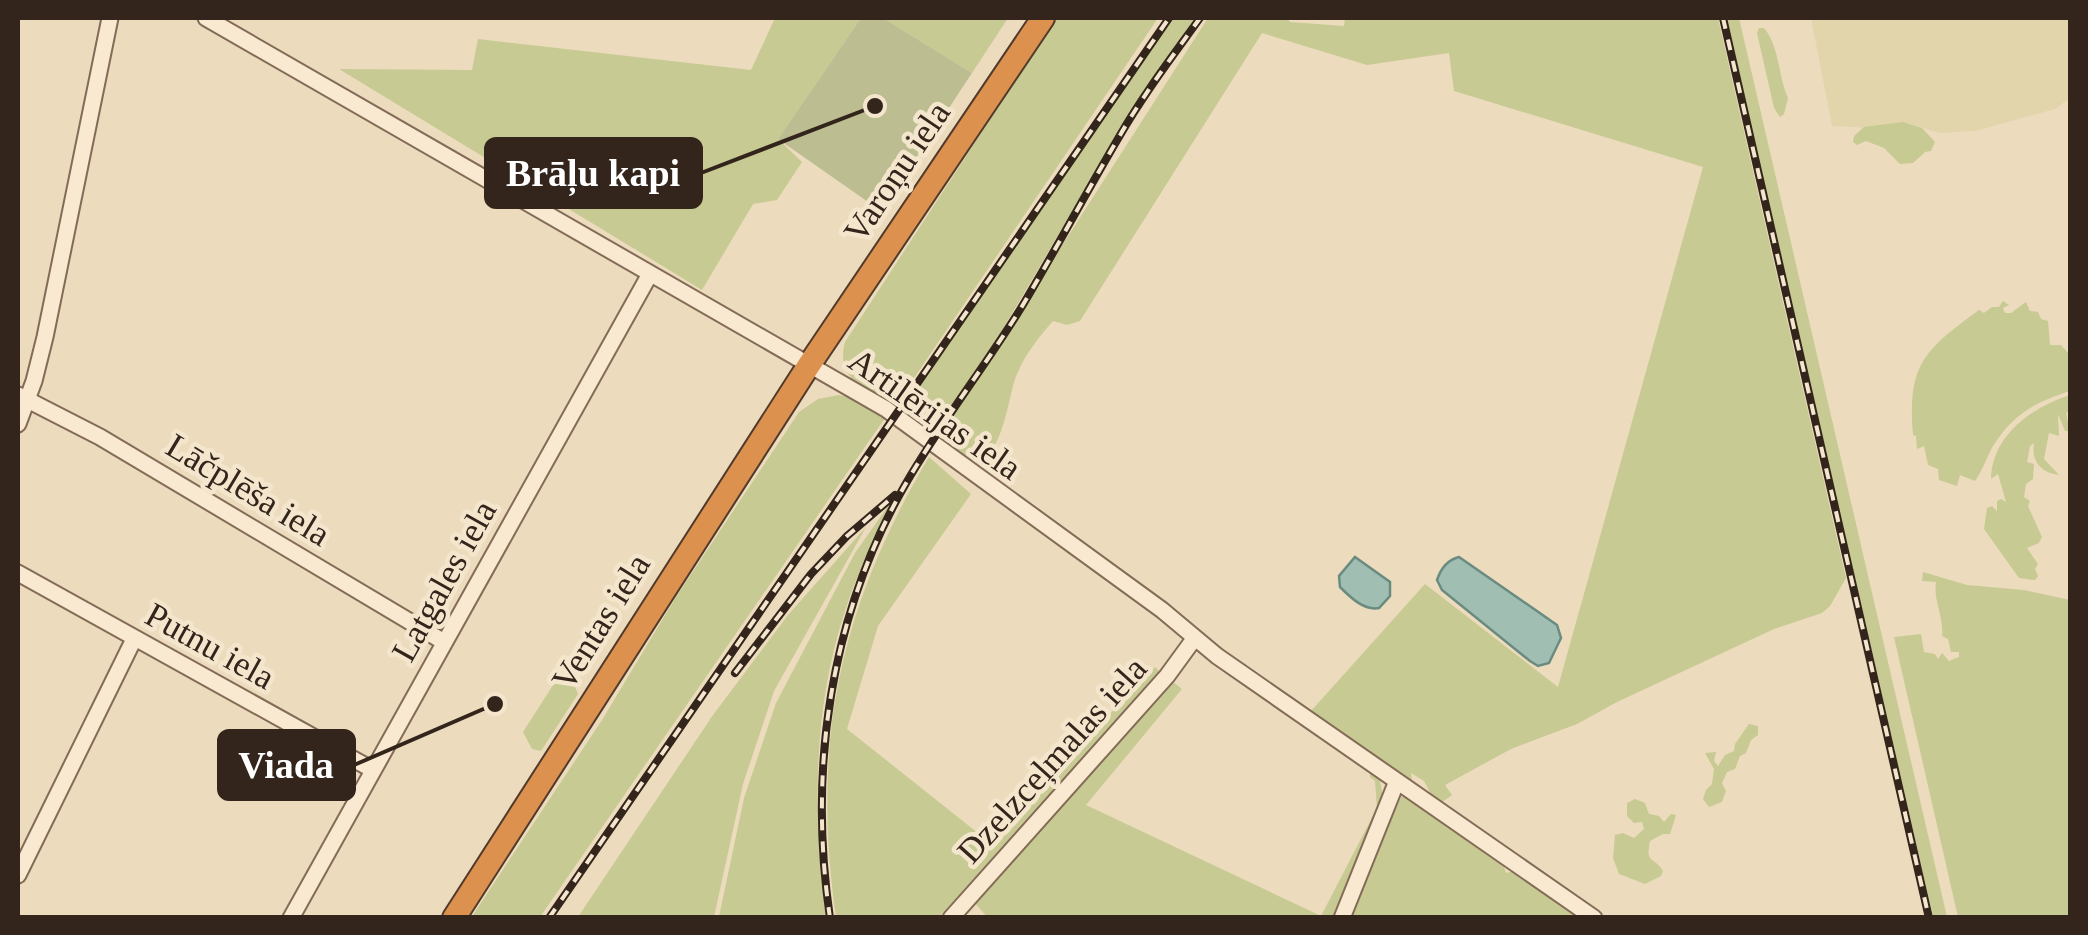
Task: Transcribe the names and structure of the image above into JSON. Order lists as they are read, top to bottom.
{
  "streets": {
    "highway": ["Varoņu iela", "Ventas iela"],
    "street": [
      "Artilērijas iela",
      "Lāčplēša iela",
      "Latgales iela",
      "Putnu iela",
      "Dzelzceļmalas iela"
    ]
  },
  "crossings": [
    ["Varoņu iela", "Artilērijas iela"],
    ["Varoņu iela", "Ventas iela"],
    ["Artilērijas iela", "Latgales iela"],
    ["Artilērijas iela", "Ventas iela"],
    ["Artilērijas iela", "Dzelzceļmalas iela"],
    ["Lāčplēša iela", "Latgales iela"],
    ["Latgales iela", "Putnu iela"]
  ],
  "places": ["Brāļu kapi", "Viada"]
}
